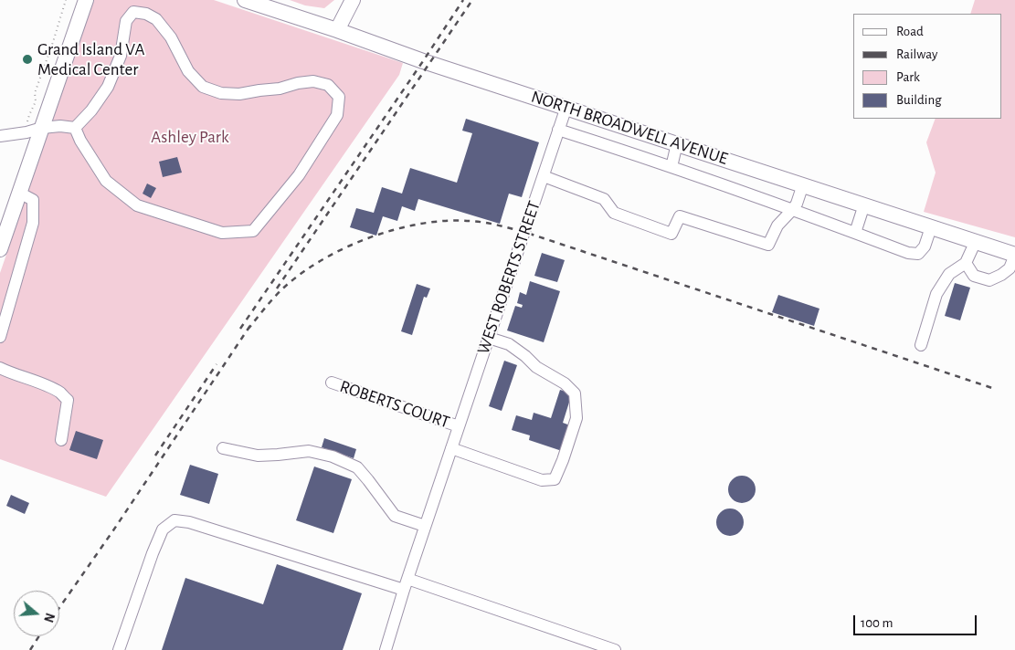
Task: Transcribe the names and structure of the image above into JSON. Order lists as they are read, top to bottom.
{
  "streets": {
    "main road": ["NORTH BROADWELL AVENUE"],
    "street": ["WEST ROBERTS STREET", "ROBERTS COURT"]
  },
  "crossings": [
    ["NORTH BROADWELL AVENUE", "WEST ROBERTS STREET"],
    ["WEST ROBERTS STREET", "ROBERTS COURT"]
  ],
  "parks": ["Ashley Park"],
  "places": ["Grand Island VA Medical Center"],
  "legend": [
    "Road",
    "Railway",
    "Park",
    "Building"
  ],
  "scale_bar": "100 m",
  "north": "right"
}
